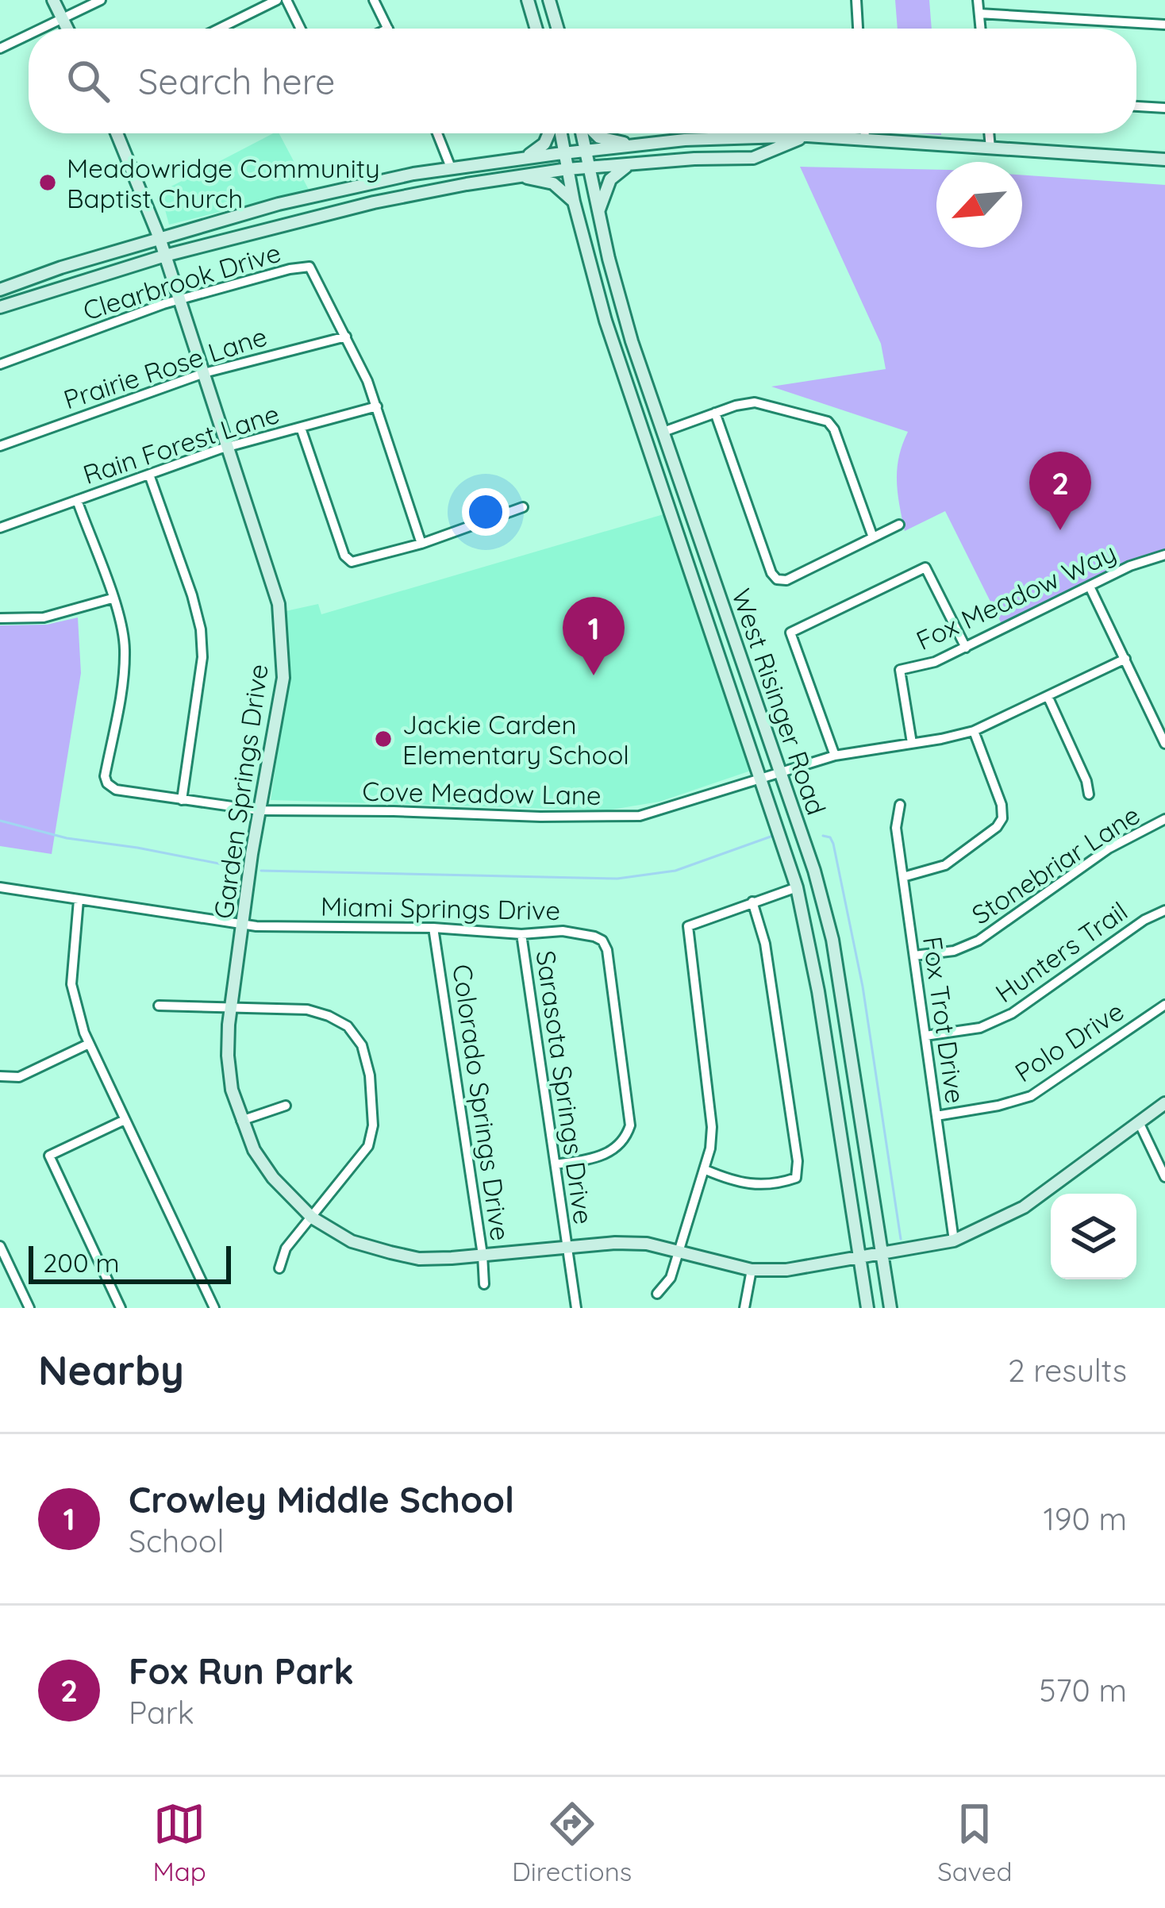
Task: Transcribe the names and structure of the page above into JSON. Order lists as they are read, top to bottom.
{
  "streets": {
    "main road": ["West Risinger Road", "Garden Springs Drive"],
    "street": [
      "Clearbrook Drive",
      "Prairie Rose Lane",
      "Rain Forest Lane",
      "Fox Meadow Way",
      "Cove Meadow Lane",
      "Stonebriar Lane",
      "Miami Springs Drive",
      "Hunters Trail",
      "Fox Trot Drive",
      "Polo Drive",
      "Sarasota Springs Drive",
      "Colorado Springs Drive"
    ]
  },
  "crossings": [
    ["Clearbrook Drive", "Prairie Rose Lane"],
    ["Clearbrook Drive", "Rain Forest Lane"],
    ["Clearbrook Drive", "Garden Springs Drive"],
    ["Prairie Rose Lane", "Garden Springs Drive"],
    ["Rain Forest Lane", "Garden Springs Drive"],
    ["Rain Forest Lane", "Cove Meadow Lane"],
    ["Fox Meadow Way", "Cove Meadow Lane"],
    ["West Risinger Road", "Garden Springs Drive"],
    ["West Risinger Road", "Cove Meadow Lane"],
    ["Garden Springs Drive", "Cove Meadow Lane"],
    ["Garden Springs Drive", "Miami Springs Drive"],
    ["Garden Springs Drive", "Fox Trot Drive"],
    ["Garden Springs Drive", "Sarasota Springs Drive"],
    ["Garden Springs Drive", "Colorado Springs Drive"],
    ["Stonebriar Lane", "Fox Trot Drive"],
    ["Miami Springs Drive", "Sarasota Springs Drive"],
    ["Miami Springs Drive", "Colorado Springs Drive"],
    ["Hunters Trail", "Fox Trot Drive"],
    ["Fox Trot Drive", "Polo Drive"]
  ],
  "places": ["Meadowridge Community Baptist Church", "Jackie Carden Elementary School"],
  "scale_bar": "200 m",
  "north": "bottom left",
  "page": {
    "search": "Search here",
    "pins": ["2", "1"],
    "scale": "200 m",
    "heading": ["Nearby", "2 results"],
    "list": [
      {
        "mark": "1",
        "name": "Crowley Middle School",
        "note": "School",
        "value": "190 m"
      },
      {
        "mark": "2",
        "name": "Fox Run Park",
        "note": "Park",
        "value": "570 m"
      }
    ],
    "nav": ["Map", "Directions", "Saved"]
  }
}
